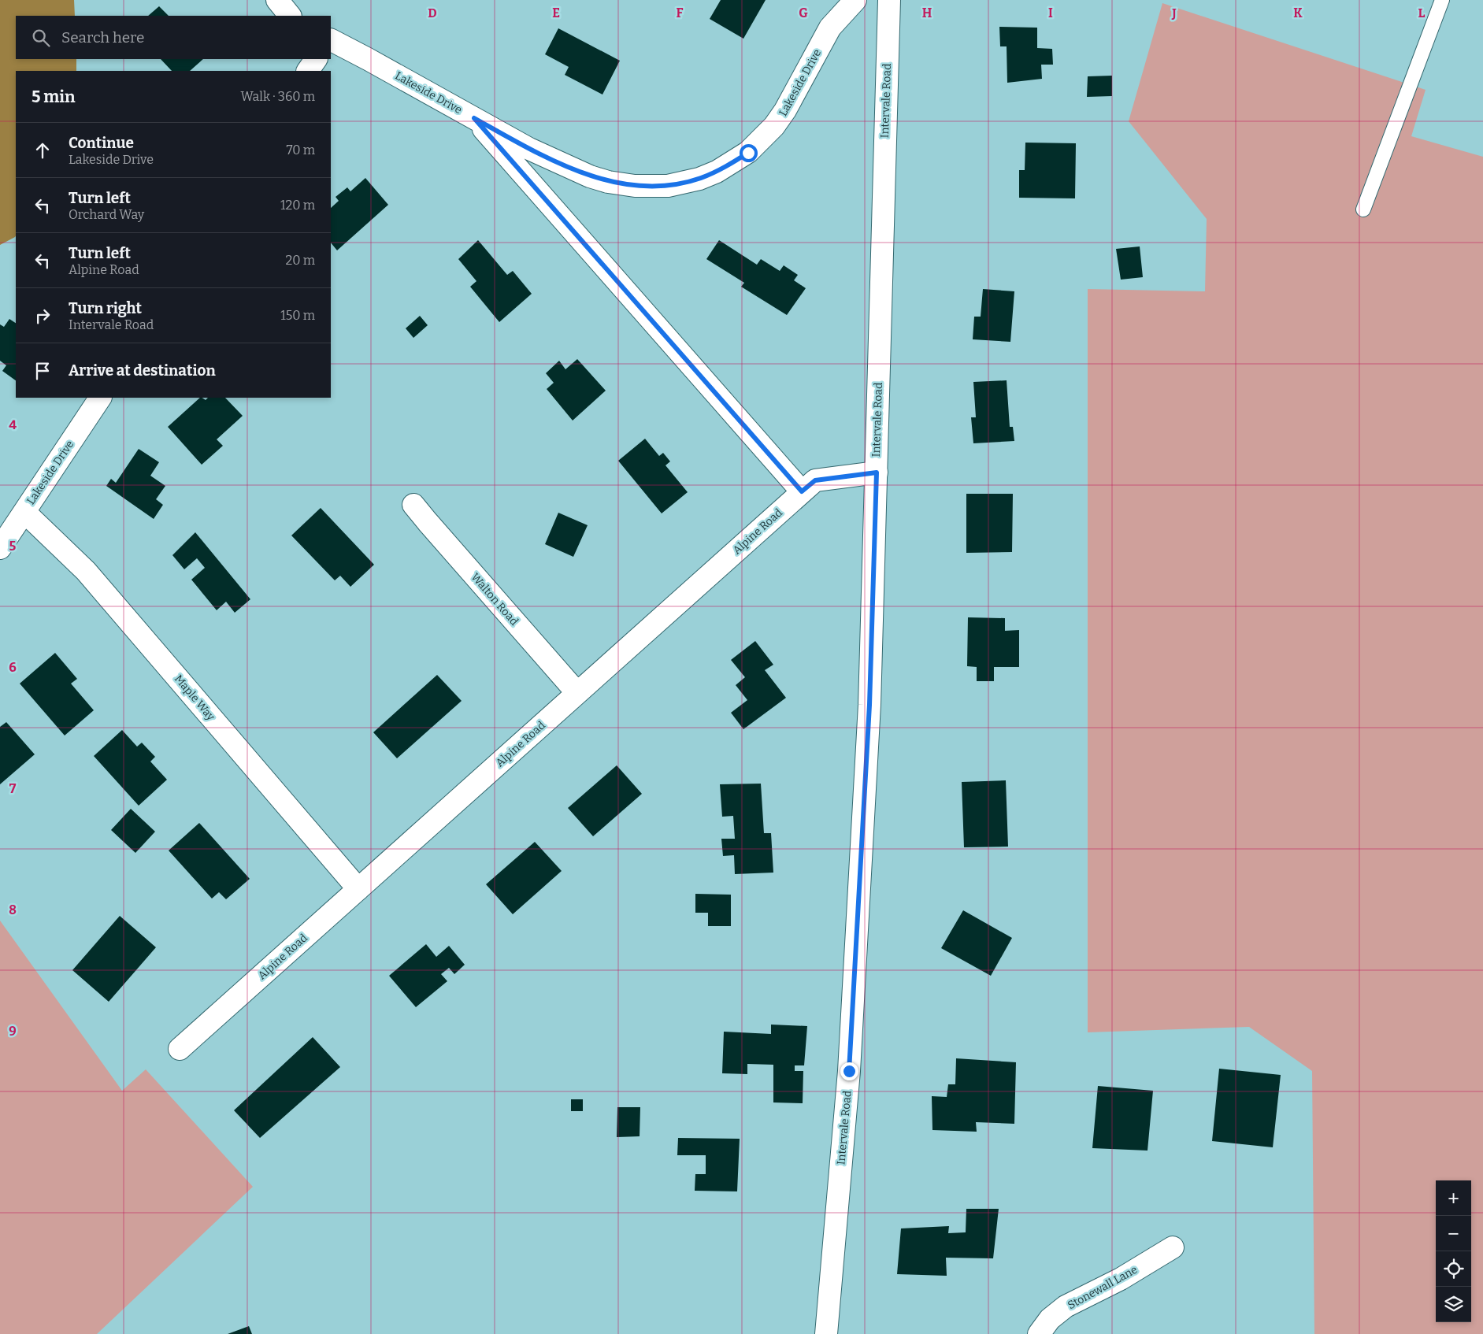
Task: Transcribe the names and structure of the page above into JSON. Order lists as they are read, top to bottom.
{
  "streets": {
    "street": [
      "Lakeside Drive",
      "Intervale Road",
      "Alpine Road",
      "Walton Road",
      "Maple Way",
      "Stonewall Lane"
    ]
  },
  "crossings": [
    ["Lakeside Drive", "Maple Way"],
    ["Intervale Road", "Alpine Road"],
    ["Alpine Road", "Walton Road"],
    ["Alpine Road", "Maple Way"]
  ],
  "page": {
    "search": "Search here",
    "heading": ["5 min", "Walk · 360 m"],
    "list": [
      ["Continue", "Lakeside Drive", "70 m"],
      ["Turn left", "Orchard Way", "120 m"],
      ["Turn left", "Alpine Road", "20 m"],
      ["Turn right", "Intervale Road", "150 m"],
      "Arrive at destination"
    ],
    "map_buttons": ["+", "−"]
  },
  "grid": {
    "columns": [
      "D",
      "E",
      "F",
      "G",
      "H",
      "I",
      "J",
      "K",
      "L"
    ],
    "rows": [
      "4",
      "5",
      "6",
      "7",
      "8",
      "9"
    ]
  }
}
